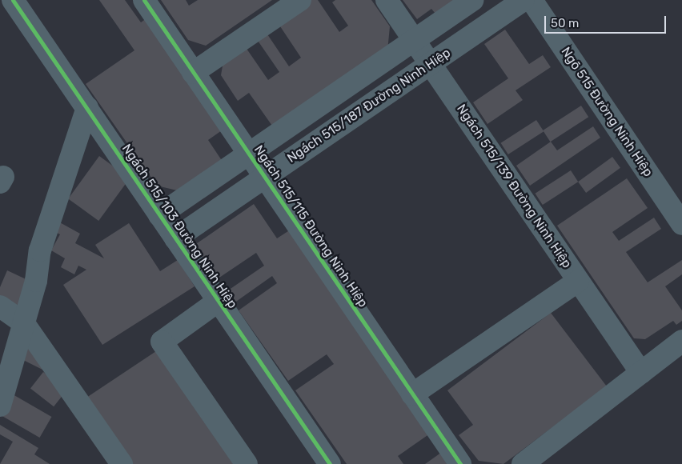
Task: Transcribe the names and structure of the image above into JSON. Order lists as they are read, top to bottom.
{
  "streets": {
    "street": [
      "Ngách 515/187 Đường Ninh Hiệp",
      "Ngõ 515 Đường Ninh Hiệp",
      "Ngách 515/139 Đường Ninh Hiệp",
      "Ngách 515/103 Đường Ninh Hiệp",
      "Ngách 515/115 Đường Ninh Hiệp"
    ]
  },
  "crossings": [
    ["Ngách 515/187 Đường Ninh Hiệp", "Ngách 515/139 Đường Ninh Hiệp"],
    ["Ngách 515/187 Đường Ninh Hiệp", "Ngách 515/103 Đường Ninh Hiệp"],
    ["Ngách 515/187 Đường Ninh Hiệp", "Ngách 515/115 Đường Ninh Hiệp"]
  ],
  "scale_bar": "50 m"
}
